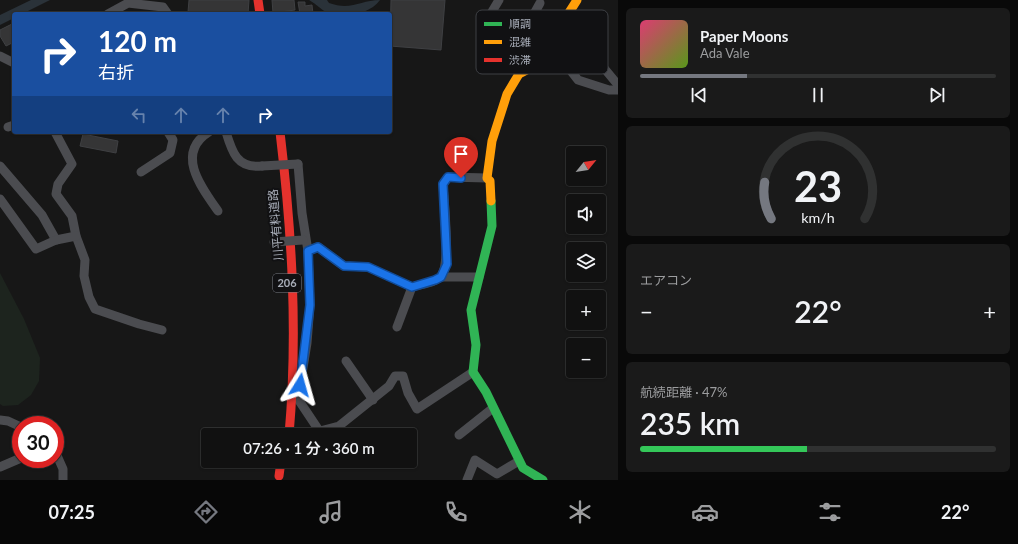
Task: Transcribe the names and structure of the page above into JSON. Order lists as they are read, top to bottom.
{
  "streets": {
    "main road": ["川平有料道路", "206"]
  },
  "legend": ["順調", "混雑", "渋滞"],
  "north": "top right",
  "page": {
    "turn": ["120 m", "右折"],
    "song": ["Paper Moons", "Ada Vale"],
    "map_buttons": ["+", "−"],
    "tile": [
      "エアコン",
      ["航続距離 · 47%", "235 km"]
    ],
    "heat": ["−", "22°", "+"],
    "limit": "30",
    "trip": "07:26 · 1 分 · 360 m",
    "tabs": ["07:25", "22°"],
    "gauge": ["23", "km/h"]
  }
}
